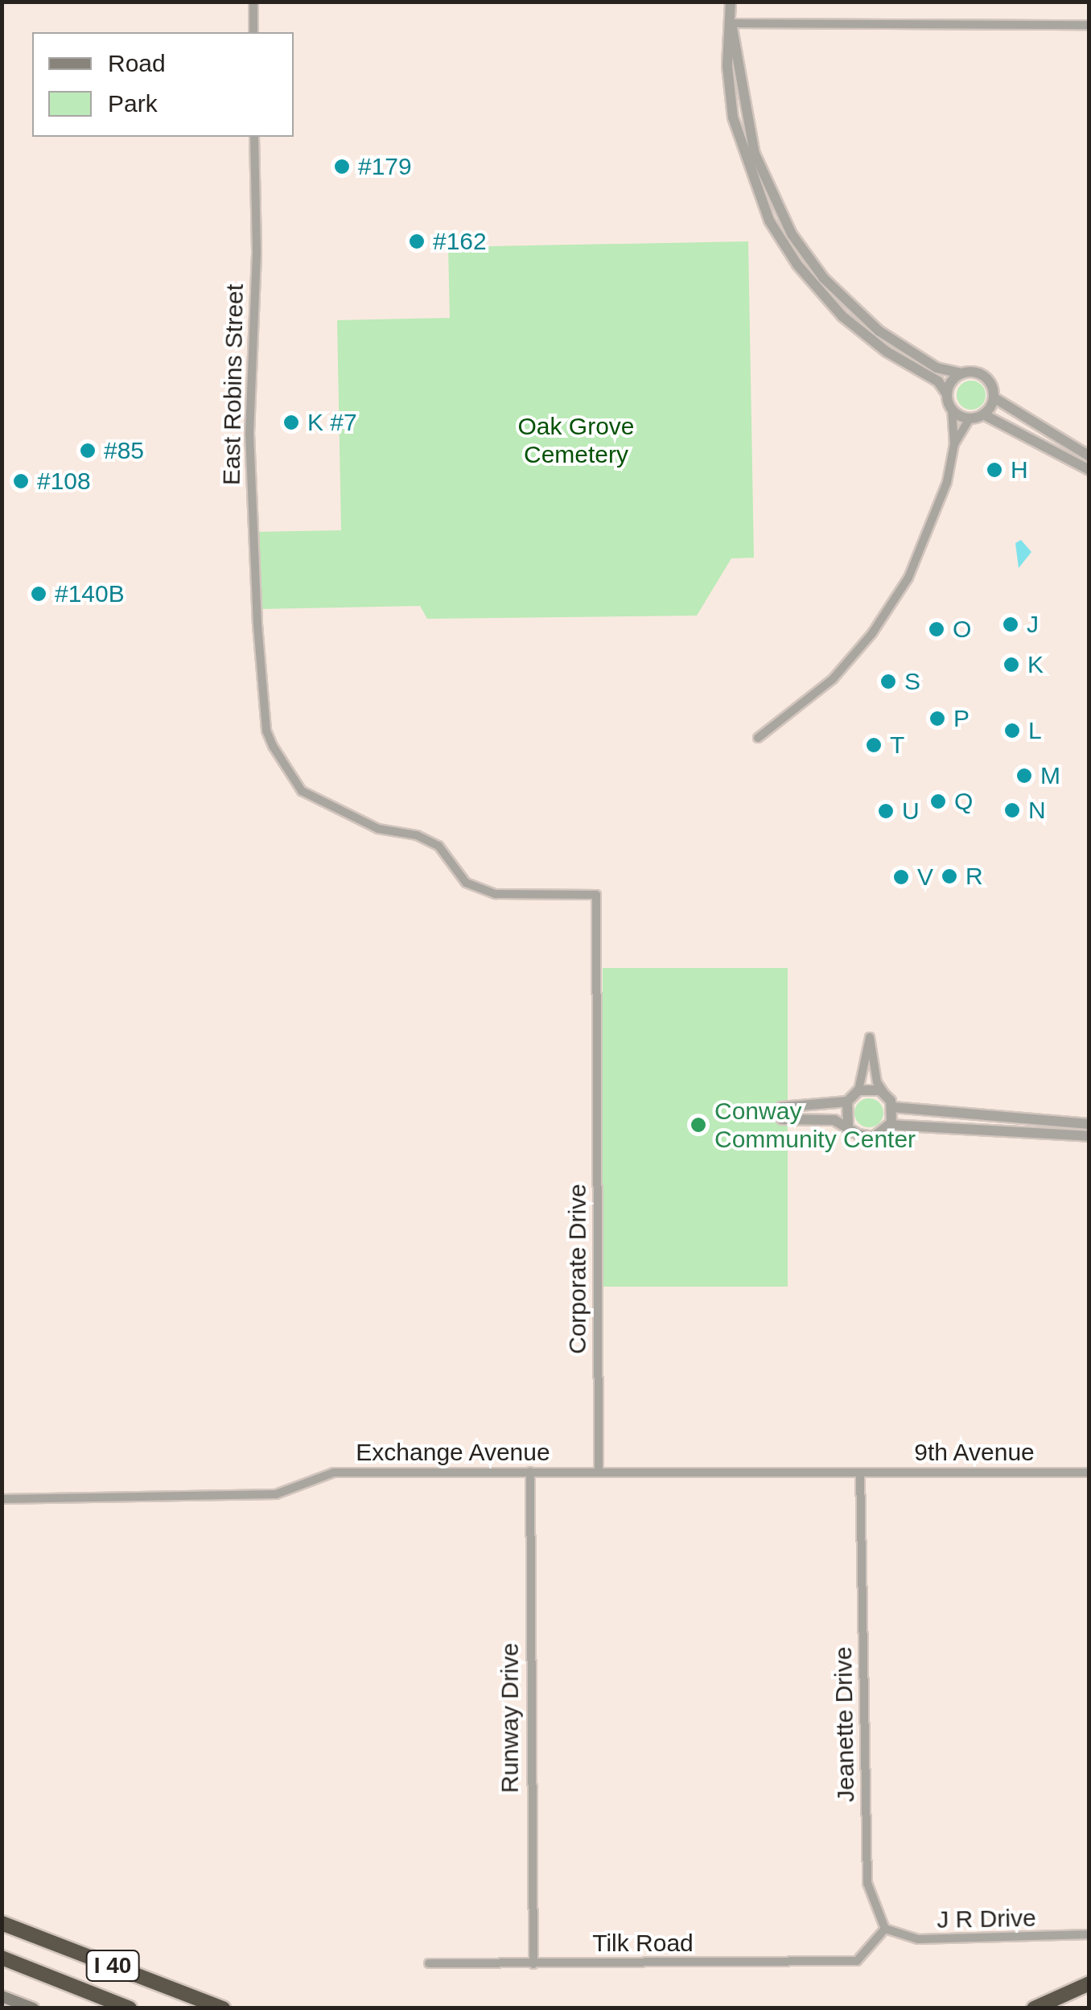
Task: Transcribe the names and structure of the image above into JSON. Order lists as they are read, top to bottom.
{
  "streets": {
    "highway": ["I 40"],
    "street": [
      "East Robins Street",
      "Corporate Drive",
      "Exchange Avenue",
      "9th Avenue",
      "Runway Drive",
      "Jeanette Drive",
      "J R Drive",
      "Tilk Road"
    ]
  },
  "crossings": [
    ["East Robins Street", "Corporate Drive"],
    ["Corporate Drive", "Exchange Avenue"],
    ["Exchange Avenue", "9th Avenue"],
    ["Exchange Avenue", "Runway Drive"],
    ["Exchange Avenue", "Jeanette Drive"],
    ["9th Avenue", "Jeanette Drive"],
    ["Runway Drive", "Tilk Road"],
    ["Jeanette Drive", "J R Drive"],
    ["Jeanette Drive", "Tilk Road"],
    ["J R Drive", "Tilk Road"]
  ],
  "parks": ["Oak Grove Cemetery"],
  "places": [
    "#179",
    "#162",
    "K #7",
    "#85",
    "H",
    "#108",
    "#140B",
    "J",
    "O",
    "K",
    "S",
    "P",
    "L",
    "T",
    "M",
    "Q",
    "N",
    "U",
    "R",
    "V",
    "Conway Community Center"
  ],
  "legend": ["Road", "Park"]
}
